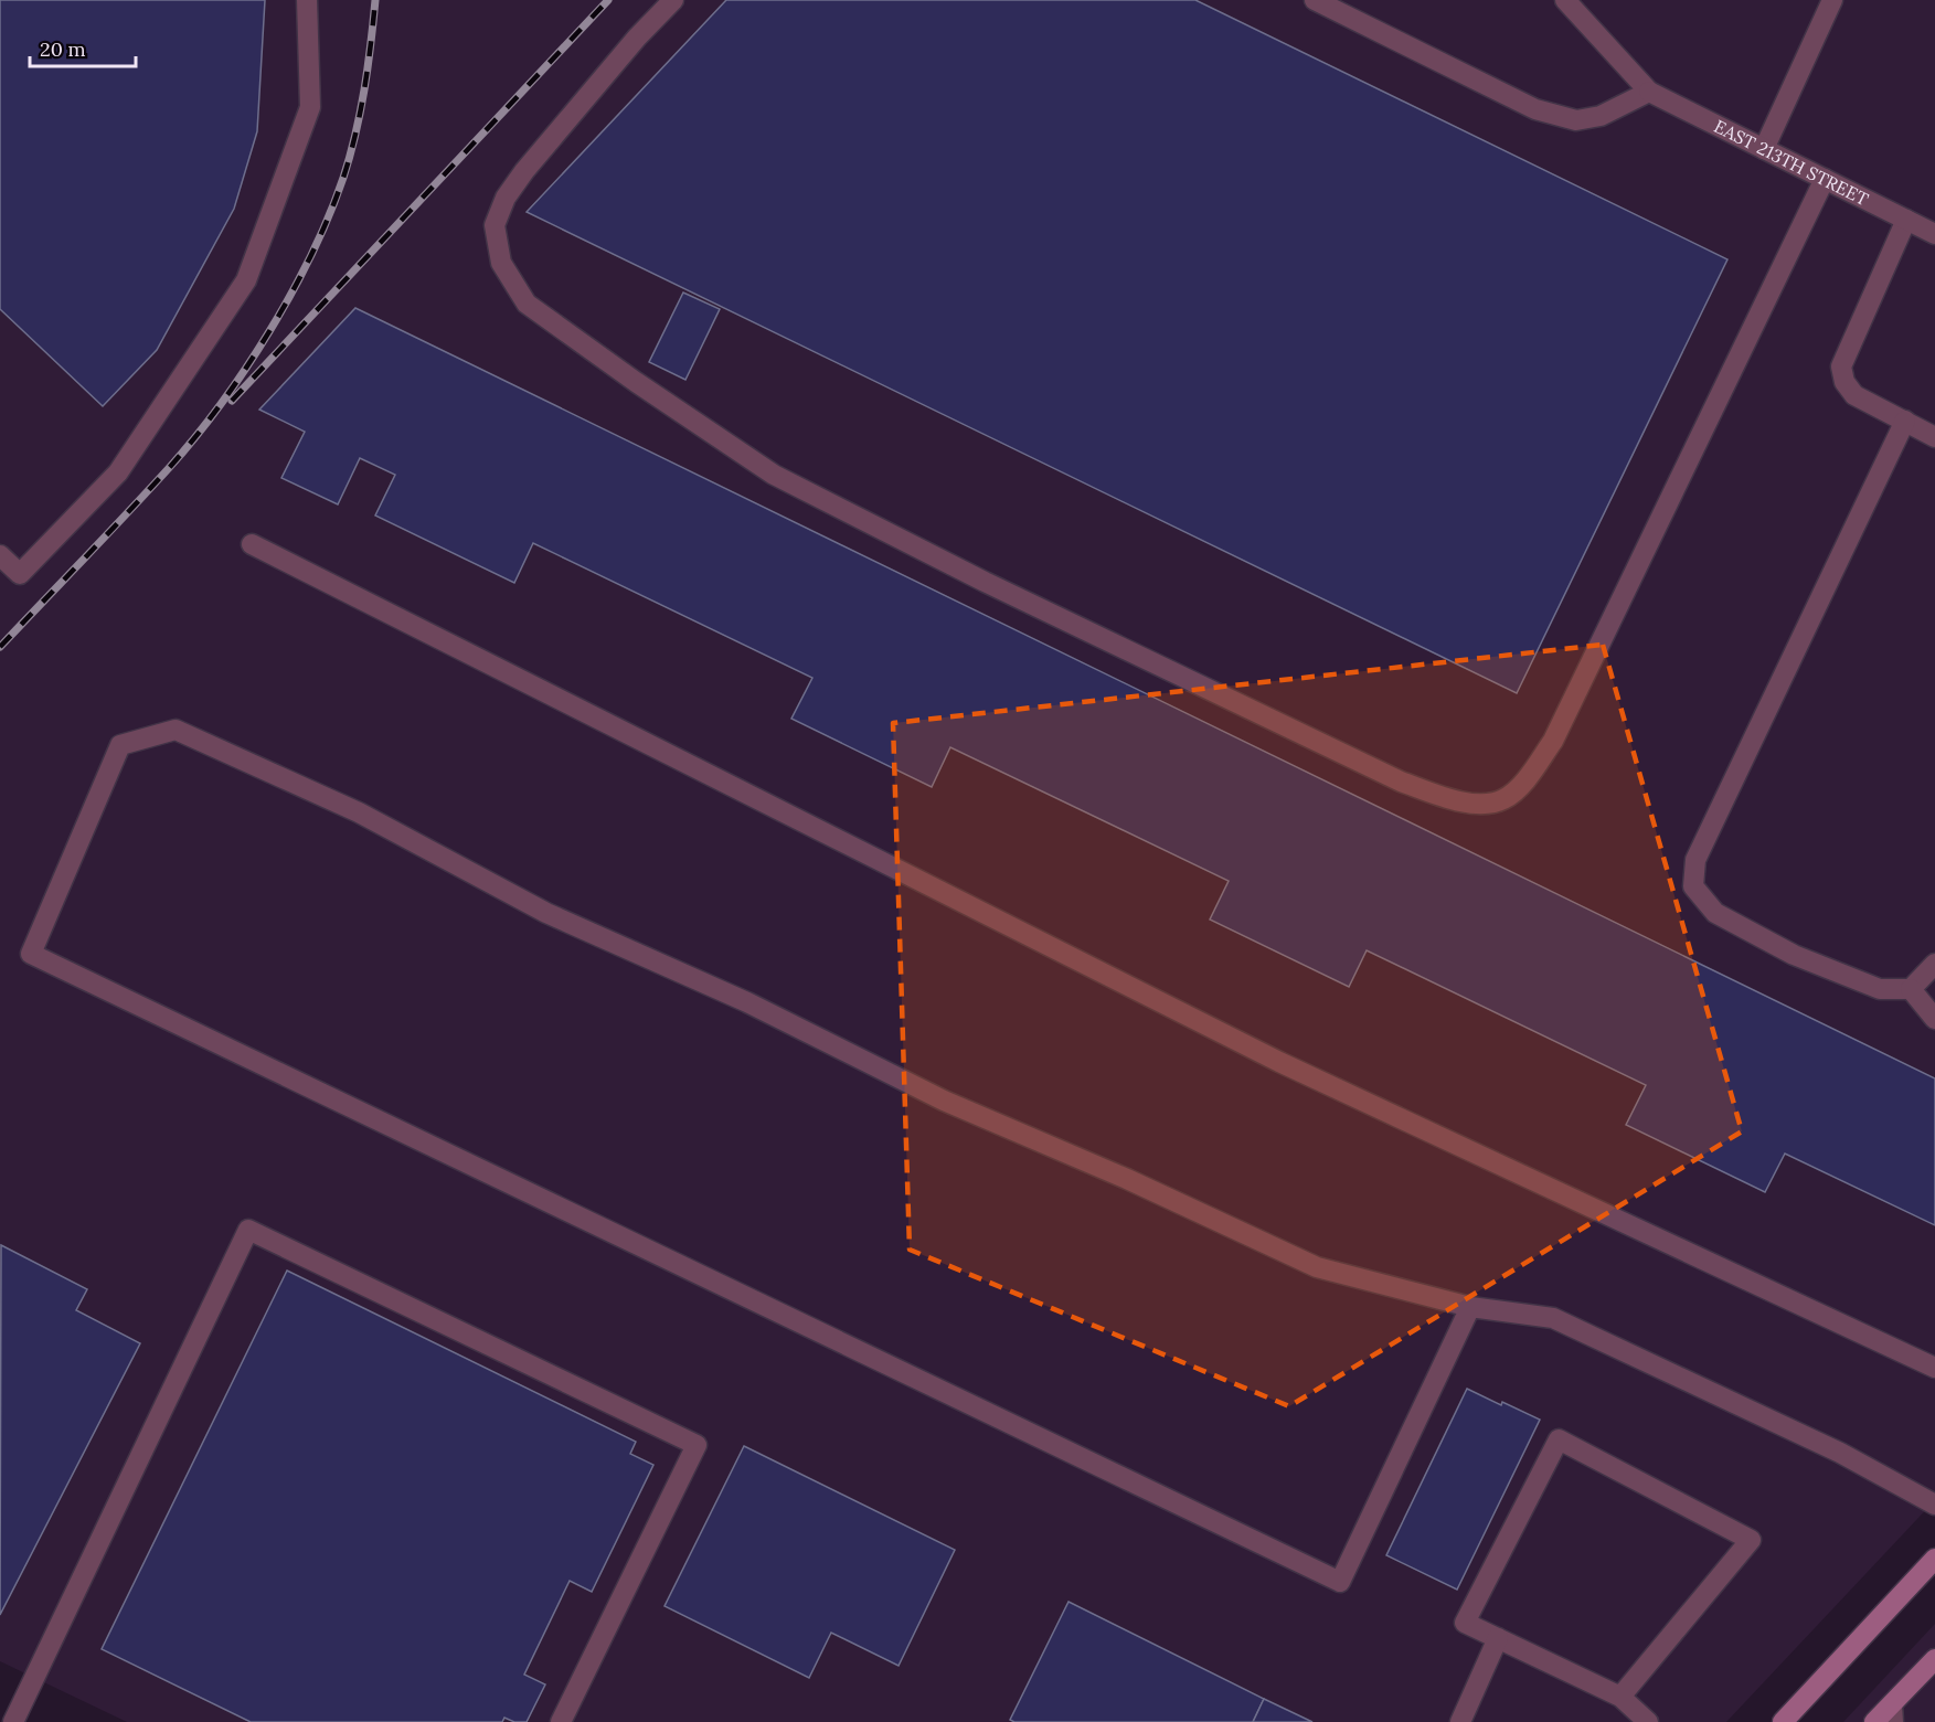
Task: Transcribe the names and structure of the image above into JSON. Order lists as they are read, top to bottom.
{
  "streets": {
    "street": ["EAST 213TH STREET"]
  },
  "scale_bar": "20 m"
}
